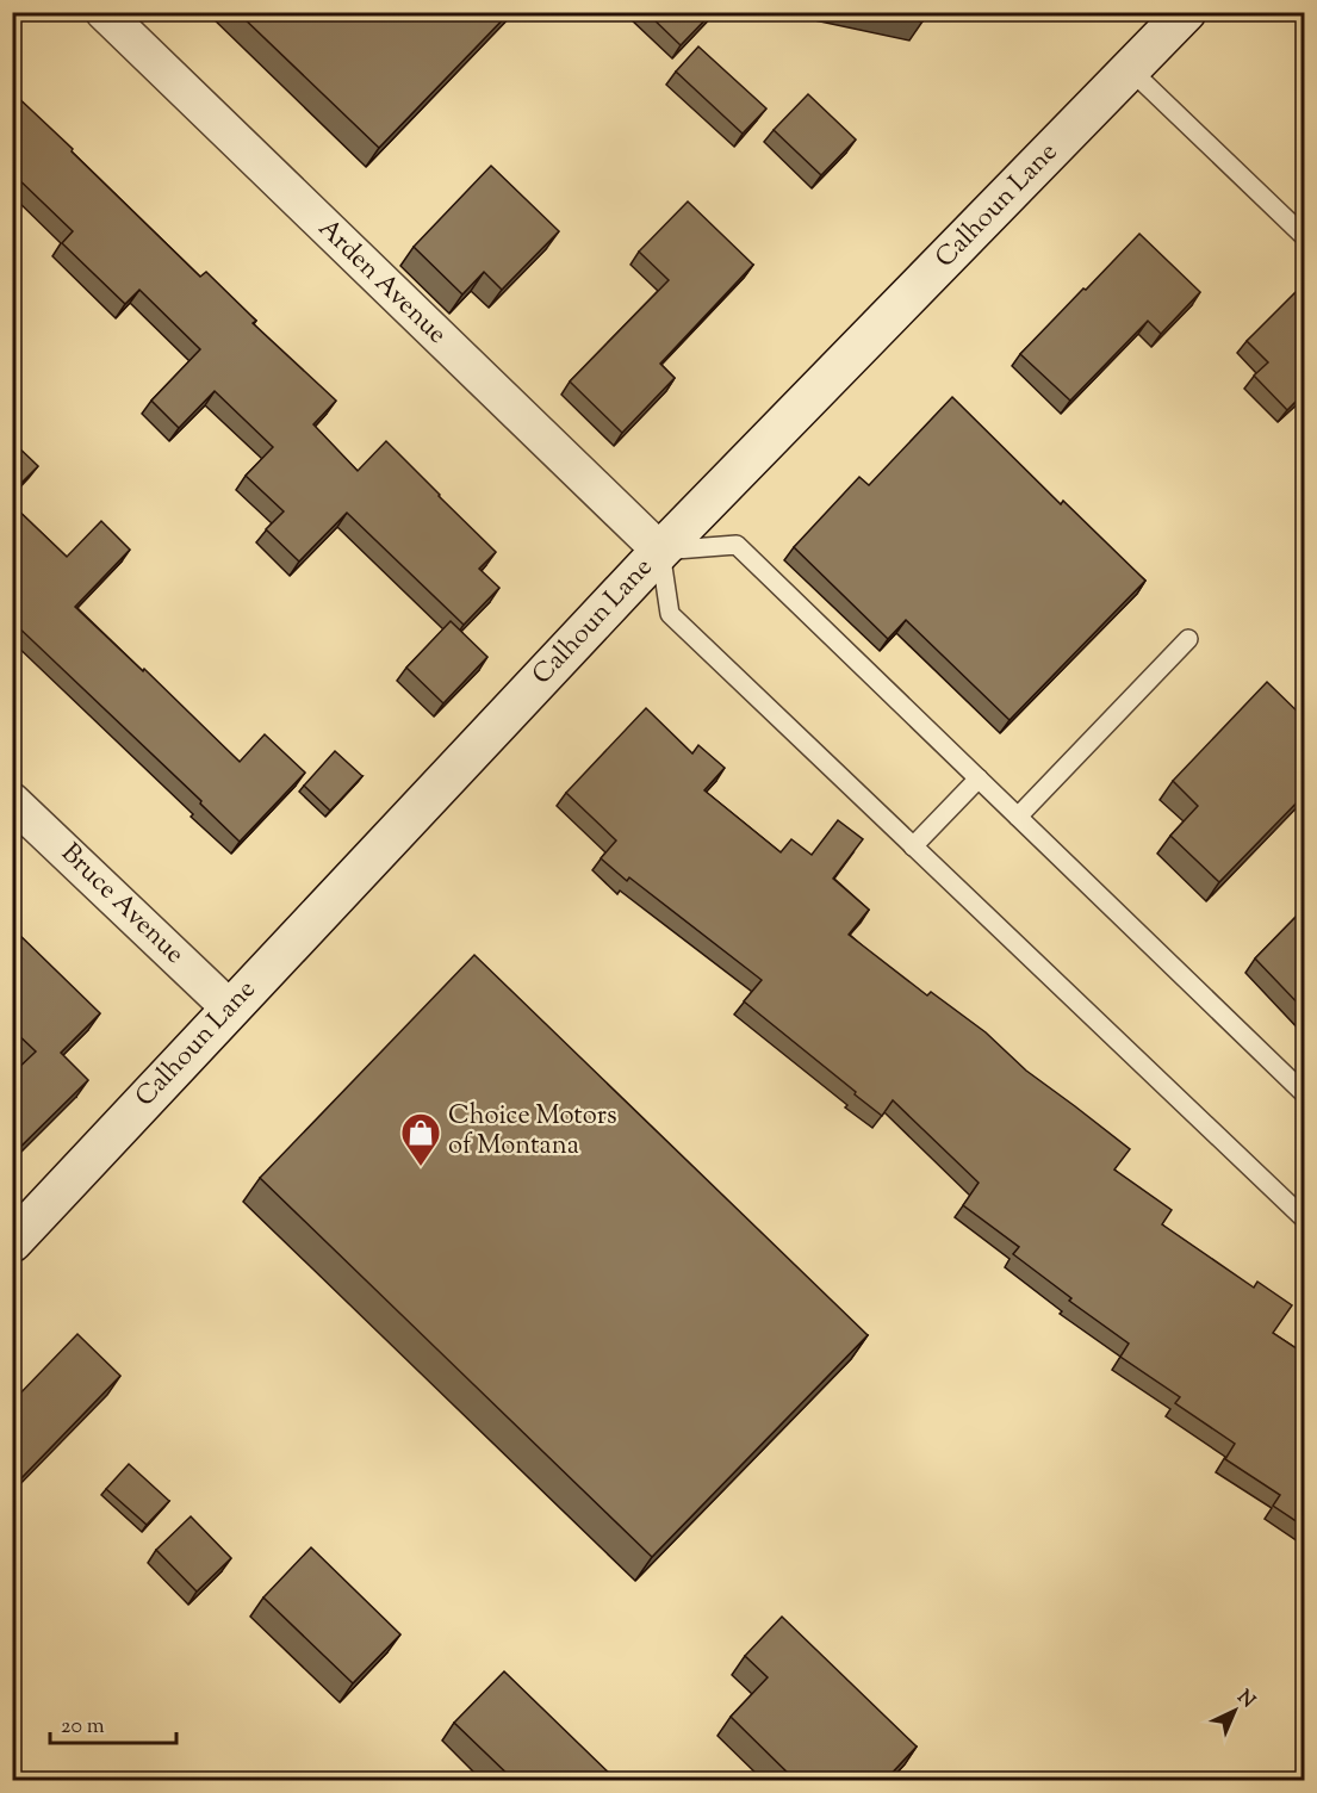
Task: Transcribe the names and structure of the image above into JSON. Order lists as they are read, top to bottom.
{
  "streets": {
    "street": ["Calhoun Lane", "Arden Avenue", "Bruce Avenue"]
  },
  "crossings": [
    ["Calhoun Lane", "Arden Avenue"],
    ["Calhoun Lane", "Bruce Avenue"]
  ],
  "places": {
    "shop": ["Choice Motors of Montana"]
  },
  "scale_bar": "20 m",
  "north": "top right"
}
